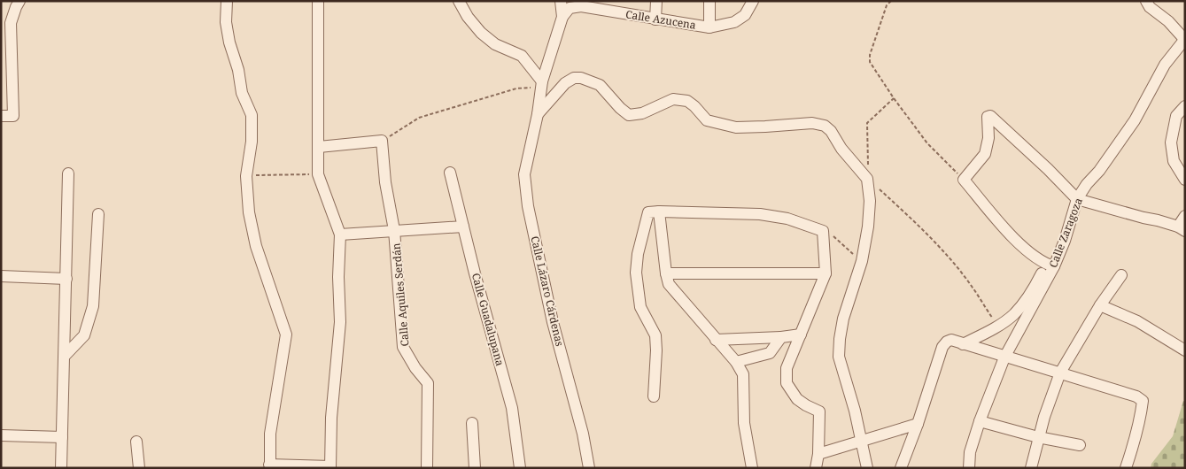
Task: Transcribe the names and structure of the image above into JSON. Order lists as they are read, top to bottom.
{
  "streets": {
    "street": [
      "Calle Azucena",
      "Calle Zaragoza",
      "Calle Lázaro Cárdenas",
      "Calle Aquiles Serdán",
      "Calle Guadalupana"
    ]
  },
  "crossings": [
    ["Calle Azucena", "Calle Lázaro Cárdenas"]
  ]
}
